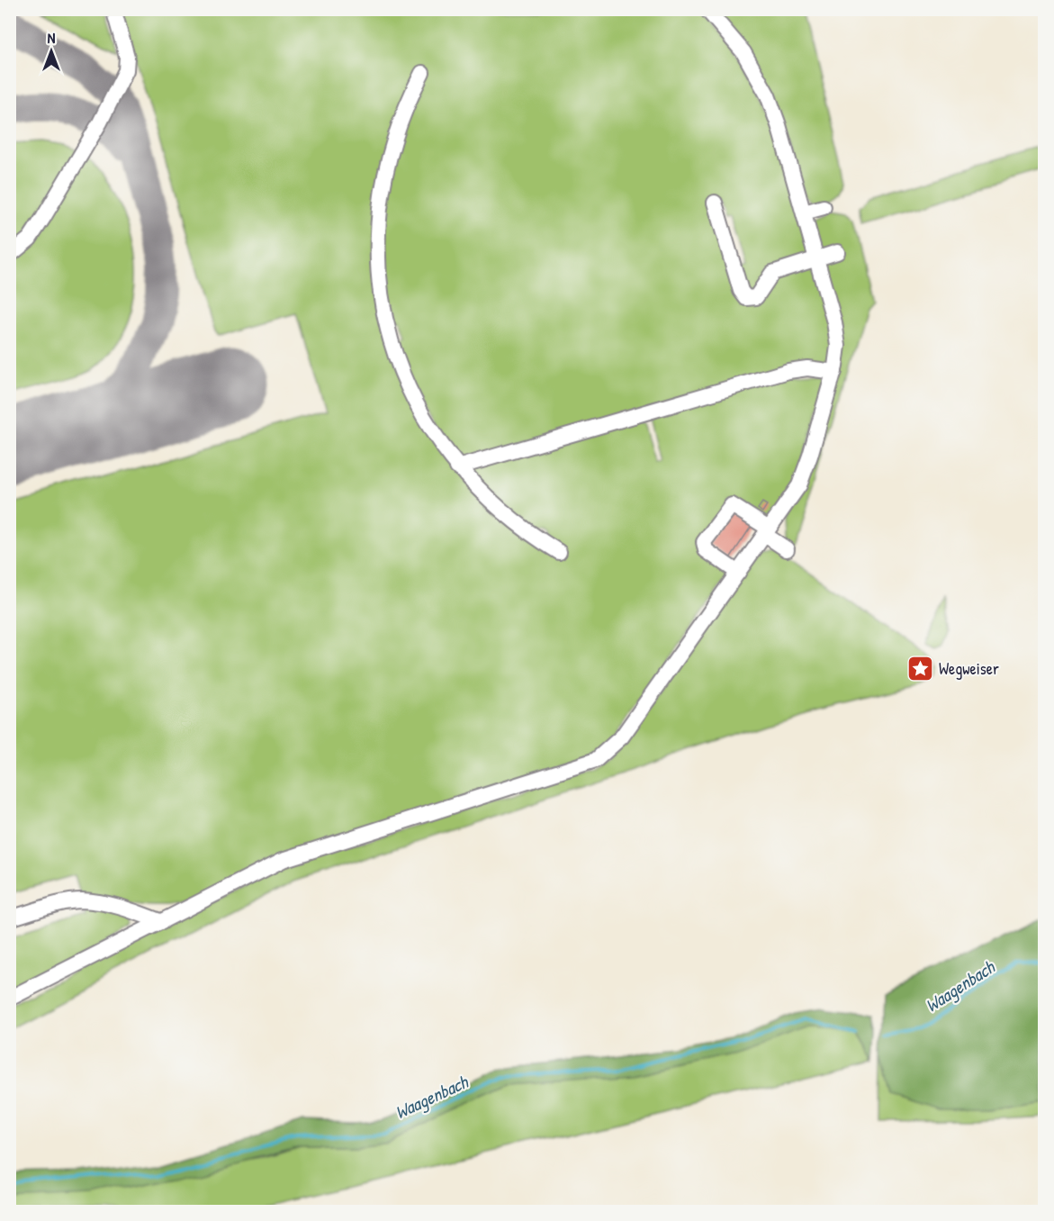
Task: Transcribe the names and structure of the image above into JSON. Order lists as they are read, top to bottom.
{
  "water": ["Waagenbach"],
  "places": {
    "place": ["Wegweiser"]
  },
  "north": "top"
}
